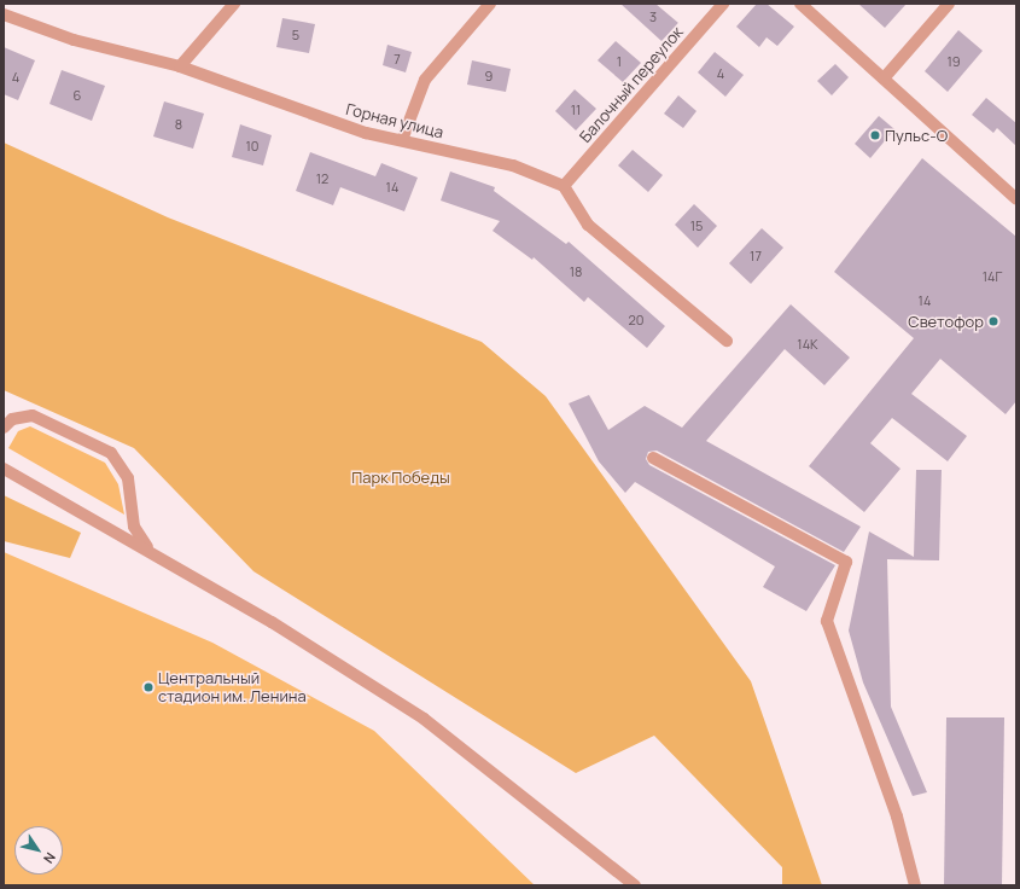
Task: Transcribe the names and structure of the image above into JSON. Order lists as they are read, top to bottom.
{
  "streets": {
    "street": ["Балочный переулок", "Горная улица"]
  },
  "crossings": [
    ["Балочный переулок", "Горная улица"]
  ],
  "parks": ["Парк Победы"],
  "places": ["Пульс-О", "Светофор", "Центральный стадион им. Ленина"],
  "house_numbers": [
    "3",
    "5",
    "7",
    "1",
    "19",
    "4",
    "9",
    "4",
    "6",
    "11",
    "8",
    "10",
    "12",
    "14",
    "15",
    "17",
    "18",
    "14Г",
    "14",
    "20",
    "14К"
  ],
  "north": "bottom right"
}
